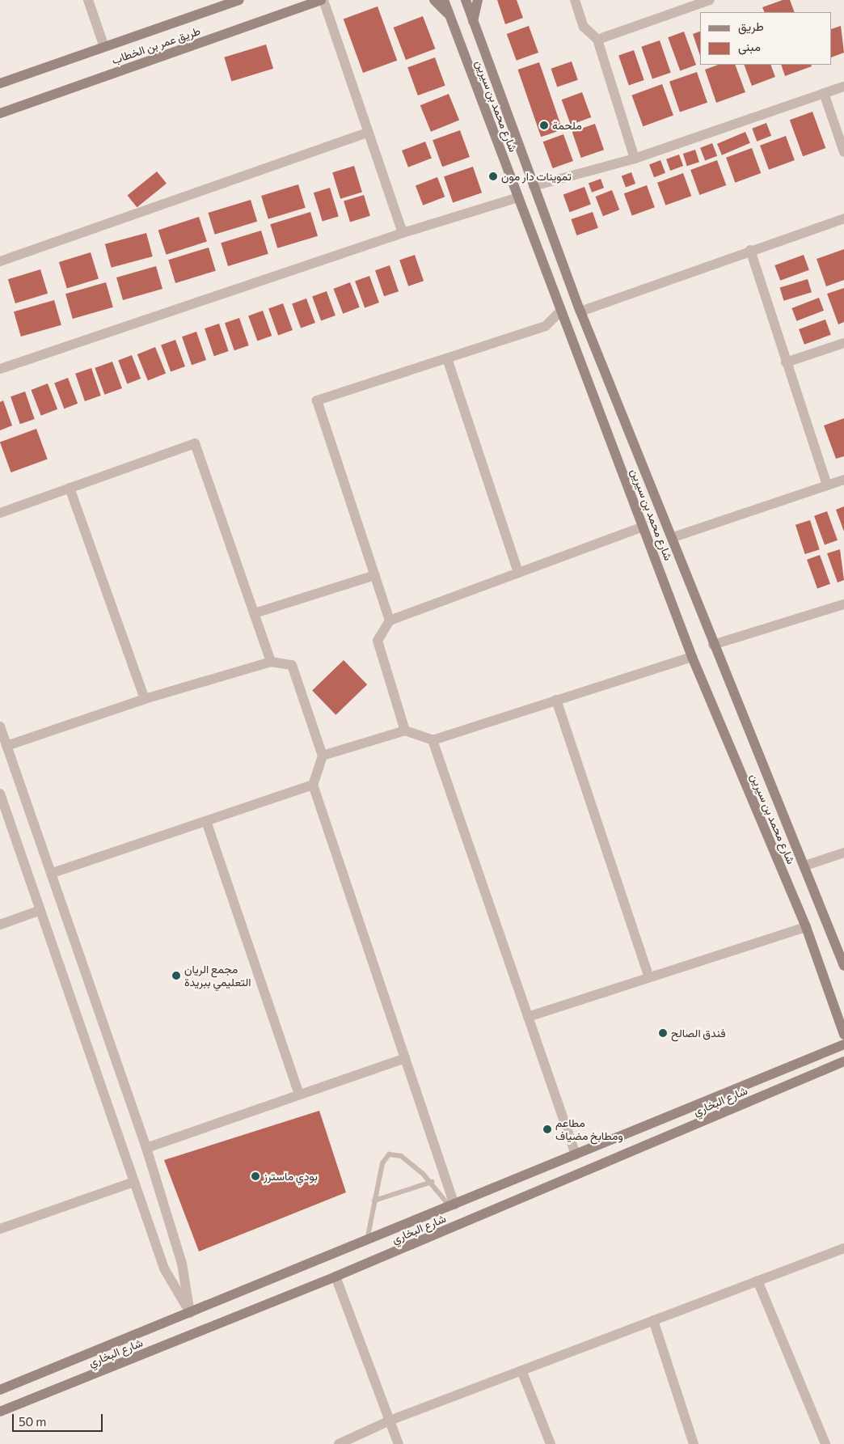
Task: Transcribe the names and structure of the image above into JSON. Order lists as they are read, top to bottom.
{
  "streets": {
    "main road": ["طريق عمر بن الخطاب", "شارع محمد بن سيرين", "شارع البخاري"]
  },
  "places": [
    "ملحمة",
    "تموينات دار مون",
    "مجمع الريان التعليمي ببريدة",
    "فندق الصالح",
    "مطاعم ومطابخ مضياف",
    "بودي ماسترز"
  ],
  "legend": ["طريق", "مبنى"],
  "scale_bar": "50 m"
}
